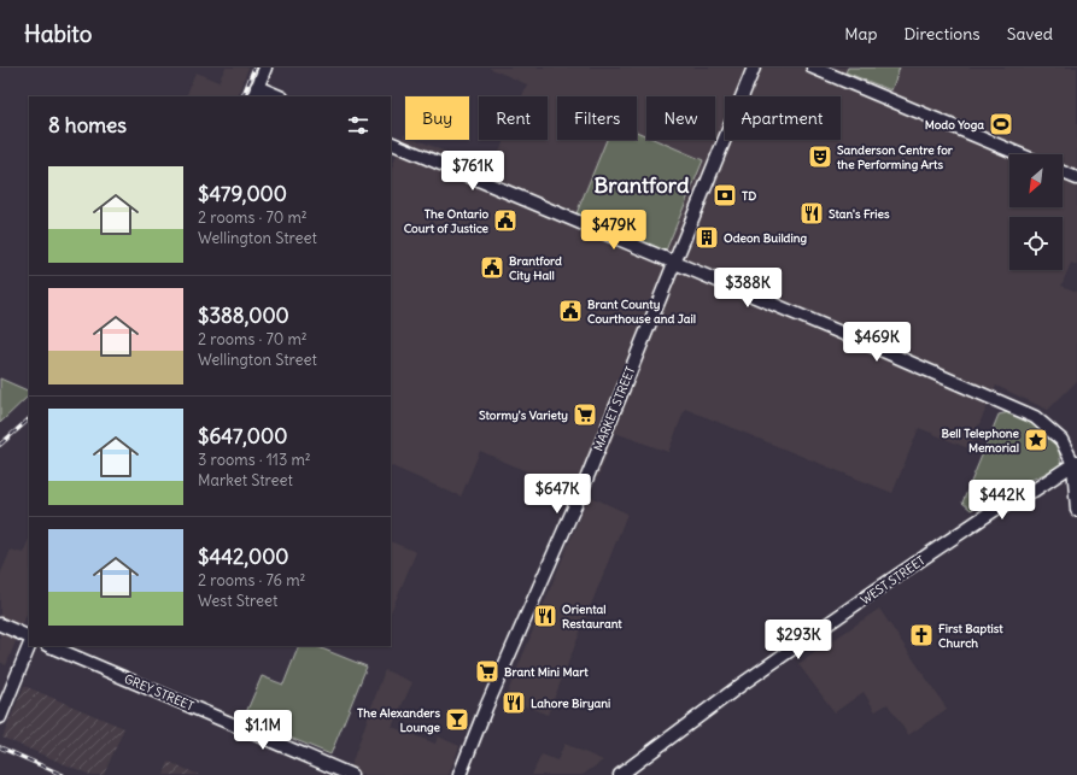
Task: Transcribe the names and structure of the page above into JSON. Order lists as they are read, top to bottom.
{
  "streets": {
    "main road": ["MARKET STREET", "WEST STREET", "GREY STREET"]
  },
  "districts": ["Brantford"],
  "places": {
    "sports": ["Modo Yoga"],
    "theatre": ["Sanderson Centre for the Performing Arts"],
    "bank": ["TD"],
    "restaurant": ["Stan's Fries", "Oriental Restaurant", "Lahore Biryani"],
    "public building": ["The Ontario Court of Justice", "Brantford City Hall", "Brant County Courthouse and Jail"],
    "building": ["Odeon Building"],
    "supermarket": ["Stormy's Variety", "Brant Mini Mart"],
    "place": ["Bell Telephone Memorial"],
    "church": ["First Baptist Church"],
    "bar": ["The Alexanders Lounge"]
  },
  "north": "bottom left",
  "page": {
    "header": "Habito",
    "nav": ["Map", "Directions", "Saved"],
    "chip": [
      "Buy",
      "Rent",
      "Filters",
      "New",
      "Apartment"
    ],
    "heading": "8 homes",
    "price": [
      "$761K",
      "$479K",
      "$388K",
      "$469K",
      "$647K",
      "$442K",
      "$293K",
      "$1.1M"
    ],
    "list": [
      {
        "name": "$479,000",
        "note": "2 rooms · 70 m² · Wellington Street"
      },
      {
        "name": "$388,000",
        "note": "2 rooms · 70 m² · Wellington Street"
      },
      {
        "name": "$647,000",
        "note": "3 rooms · 113 m² · Market Street"
      },
      {
        "name": "$442,000",
        "note": "2 rooms · 76 m² · West Street"
      }
    ]
  }
}
